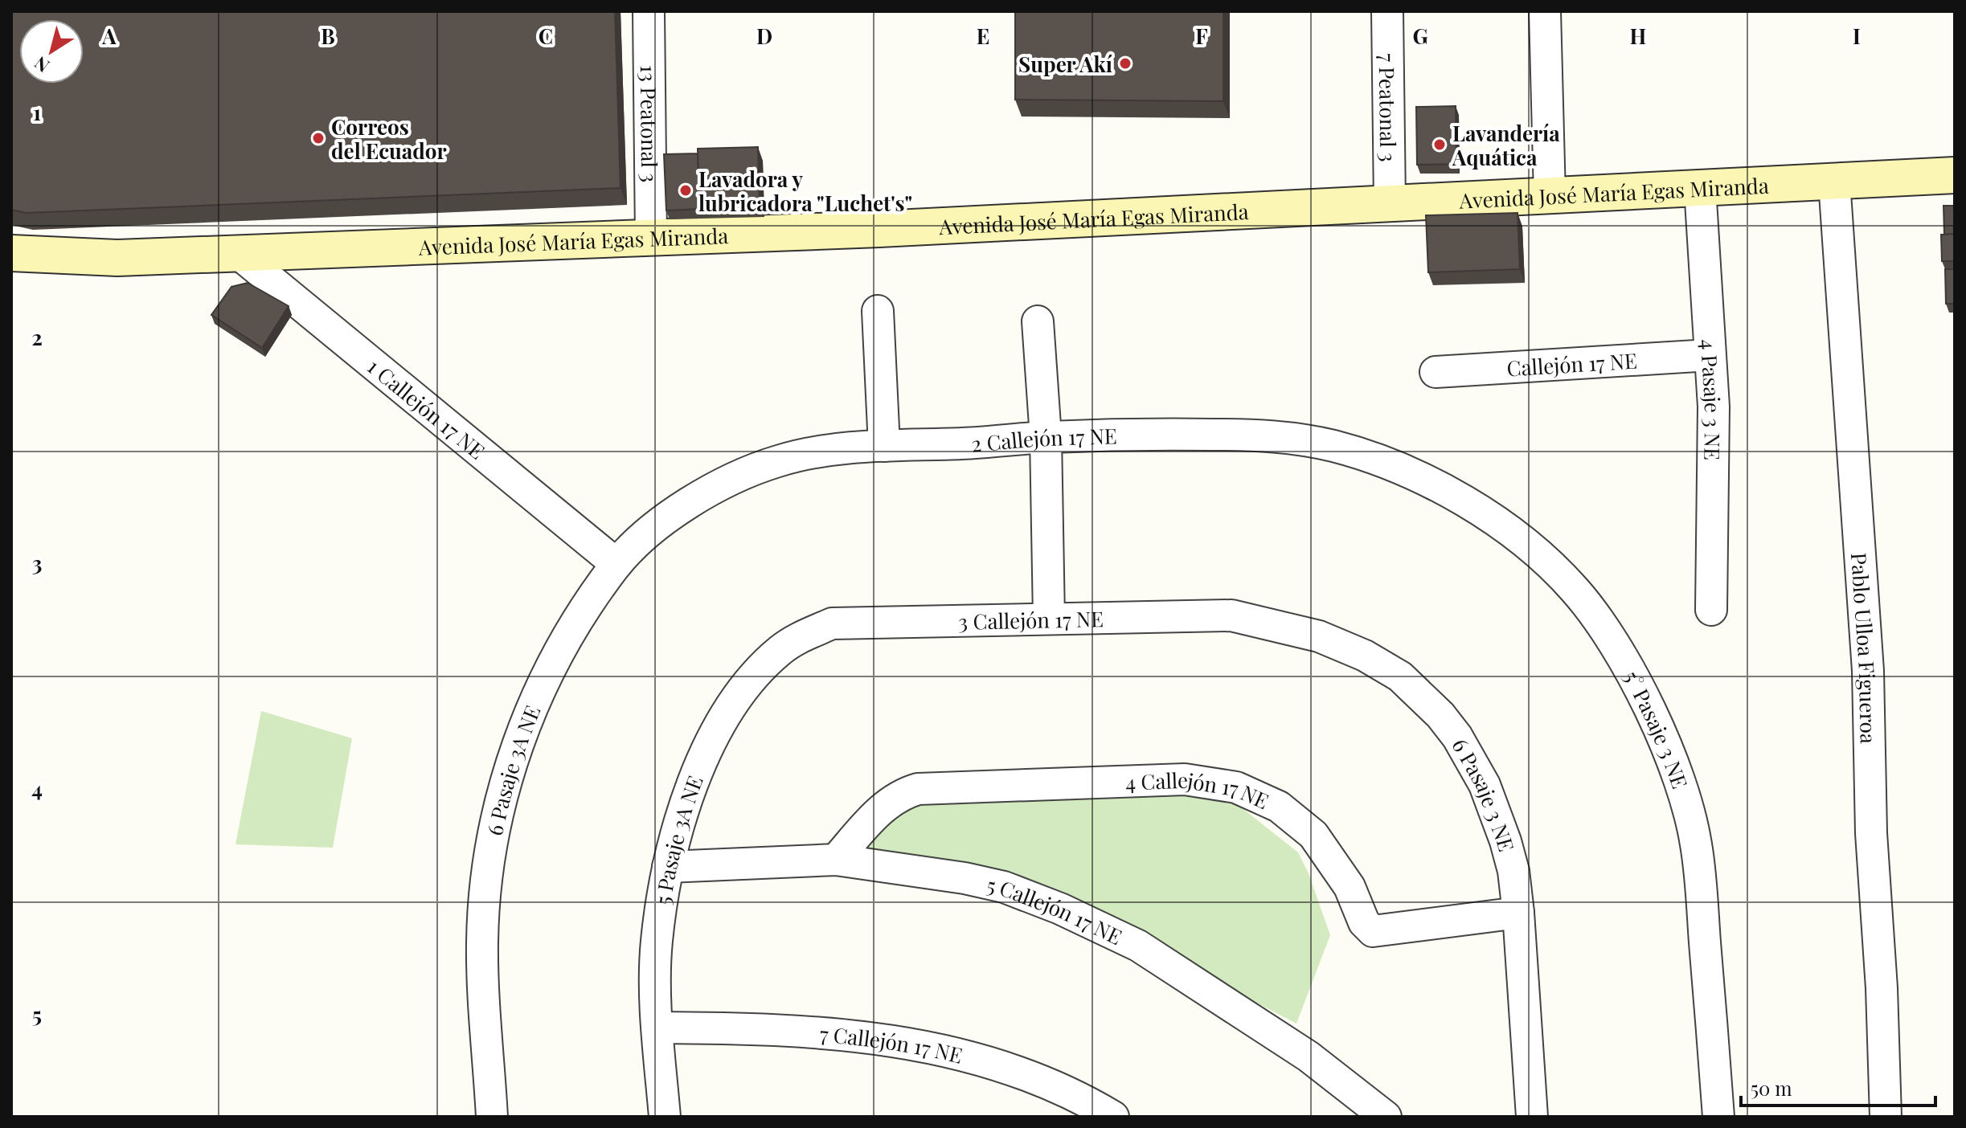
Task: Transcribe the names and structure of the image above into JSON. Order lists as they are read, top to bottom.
{
  "streets": {
    "street": [
      "7 Peatonal 3",
      "13 Peatonal 3",
      "Avenida José María Egas Miranda",
      "Callejón 17 NE",
      "4 Pasaje 3 NE",
      "1 Callejón 17 NE",
      "2 Callejón 17 NE",
      "3 Callejón 17 NE",
      "Pablo Ulloa Figueroa",
      "5° Pasaje 3 NE",
      "6 Pasaje 3A NE",
      "4 Callejón 17 NE",
      "6 Pasaje 3 NE",
      "5 Pasaje 3A NE",
      "5 Callejón 17 NE",
      "7 Callejón 17 NE"
    ]
  },
  "crossings": [
    ["7 Peatonal 3", "Avenida José María Egas Miranda"],
    ["13 Peatonal 3", "Avenida José María Egas Miranda"],
    ["Avenida José María Egas Miranda", "4 Pasaje 3 NE"],
    ["Avenida José María Egas Miranda", "1 Callejón 17 NE"],
    ["Avenida José María Egas Miranda", "Pablo Ulloa Figueroa"],
    ["Callejón 17 NE", "4 Pasaje 3 NE"],
    ["1 Callejón 17 NE", "6 Pasaje 3A NE"],
    ["2 Callejón 17 NE", "5° Pasaje 3 NE"],
    ["2 Callejón 17 NE", "6 Pasaje 3A NE"],
    ["3 Callejón 17 NE", "6 Pasaje 3 NE"],
    ["3 Callejón 17 NE", "5 Pasaje 3A NE"],
    ["4 Callejón 17 NE", "6 Pasaje 3 NE"],
    ["4 Callejón 17 NE", "5 Callejón 17 NE"],
    ["5 Pasaje 3A NE", "5 Callejón 17 NE"],
    ["5 Pasaje 3A NE", "7 Callejón 17 NE"]
  ],
  "places": [
    "Super Akí",
    "Correos del Ecuador",
    "Lavandería Aquática",
    "Lavadora y lubricadora \"Luchet's\""
  ],
  "scale_bar": "50 m",
  "north": "bottom left",
  "grid": {
    "columns": [
      "A",
      "B",
      "C",
      "D",
      "E",
      "F",
      "G",
      "H",
      "I"
    ],
    "rows": [
      "1",
      "2",
      "3",
      "4",
      "5"
    ]
  }
}
